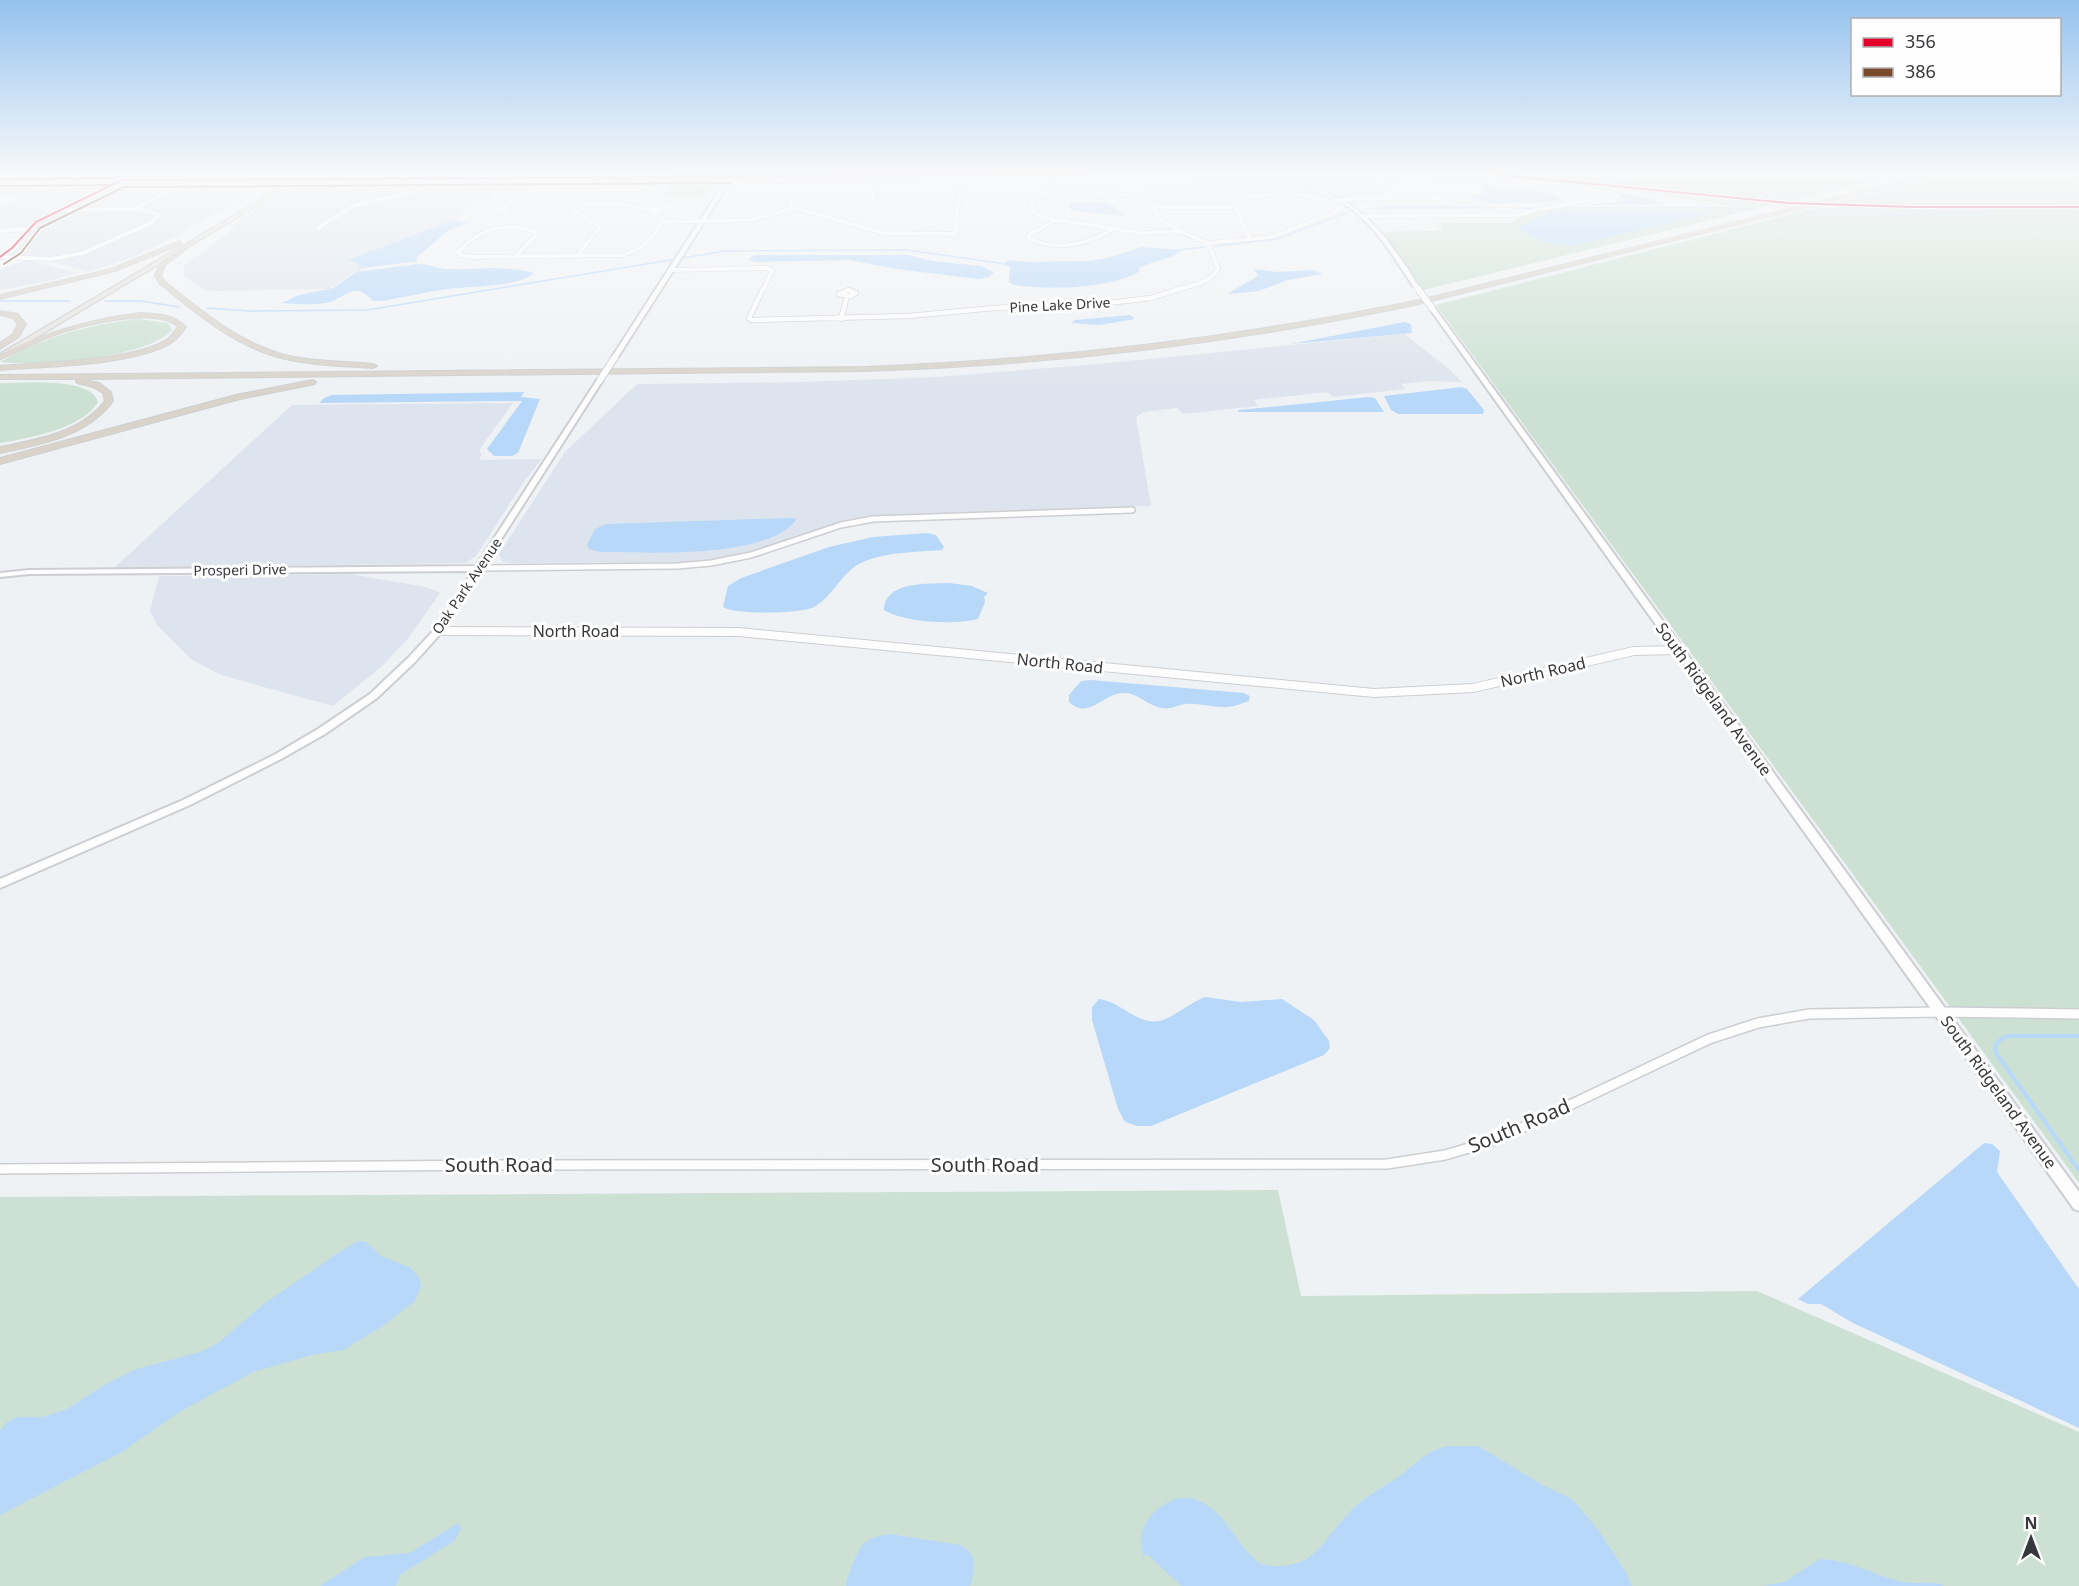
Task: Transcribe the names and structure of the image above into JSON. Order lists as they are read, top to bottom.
{
  "streets": {
    "street": [
      "Pine Lake Drive",
      "Prosperi Drive",
      "Oak Park Avenue",
      "North Road",
      "South Ridgeland Avenue",
      "South Road"
    ]
  },
  "crossings": [
    ["Pine Lake Drive", "Oak Park Avenue"],
    ["Prosperi Drive", "Oak Park Avenue"],
    ["Oak Park Avenue", "North Road"],
    ["North Road", "South Ridgeland Avenue"],
    ["South Ridgeland Avenue", "South Road"]
  ],
  "lines": ["transit line 356", "transit line 386"],
  "legend": ["356", "386"],
  "north": "top"
}
